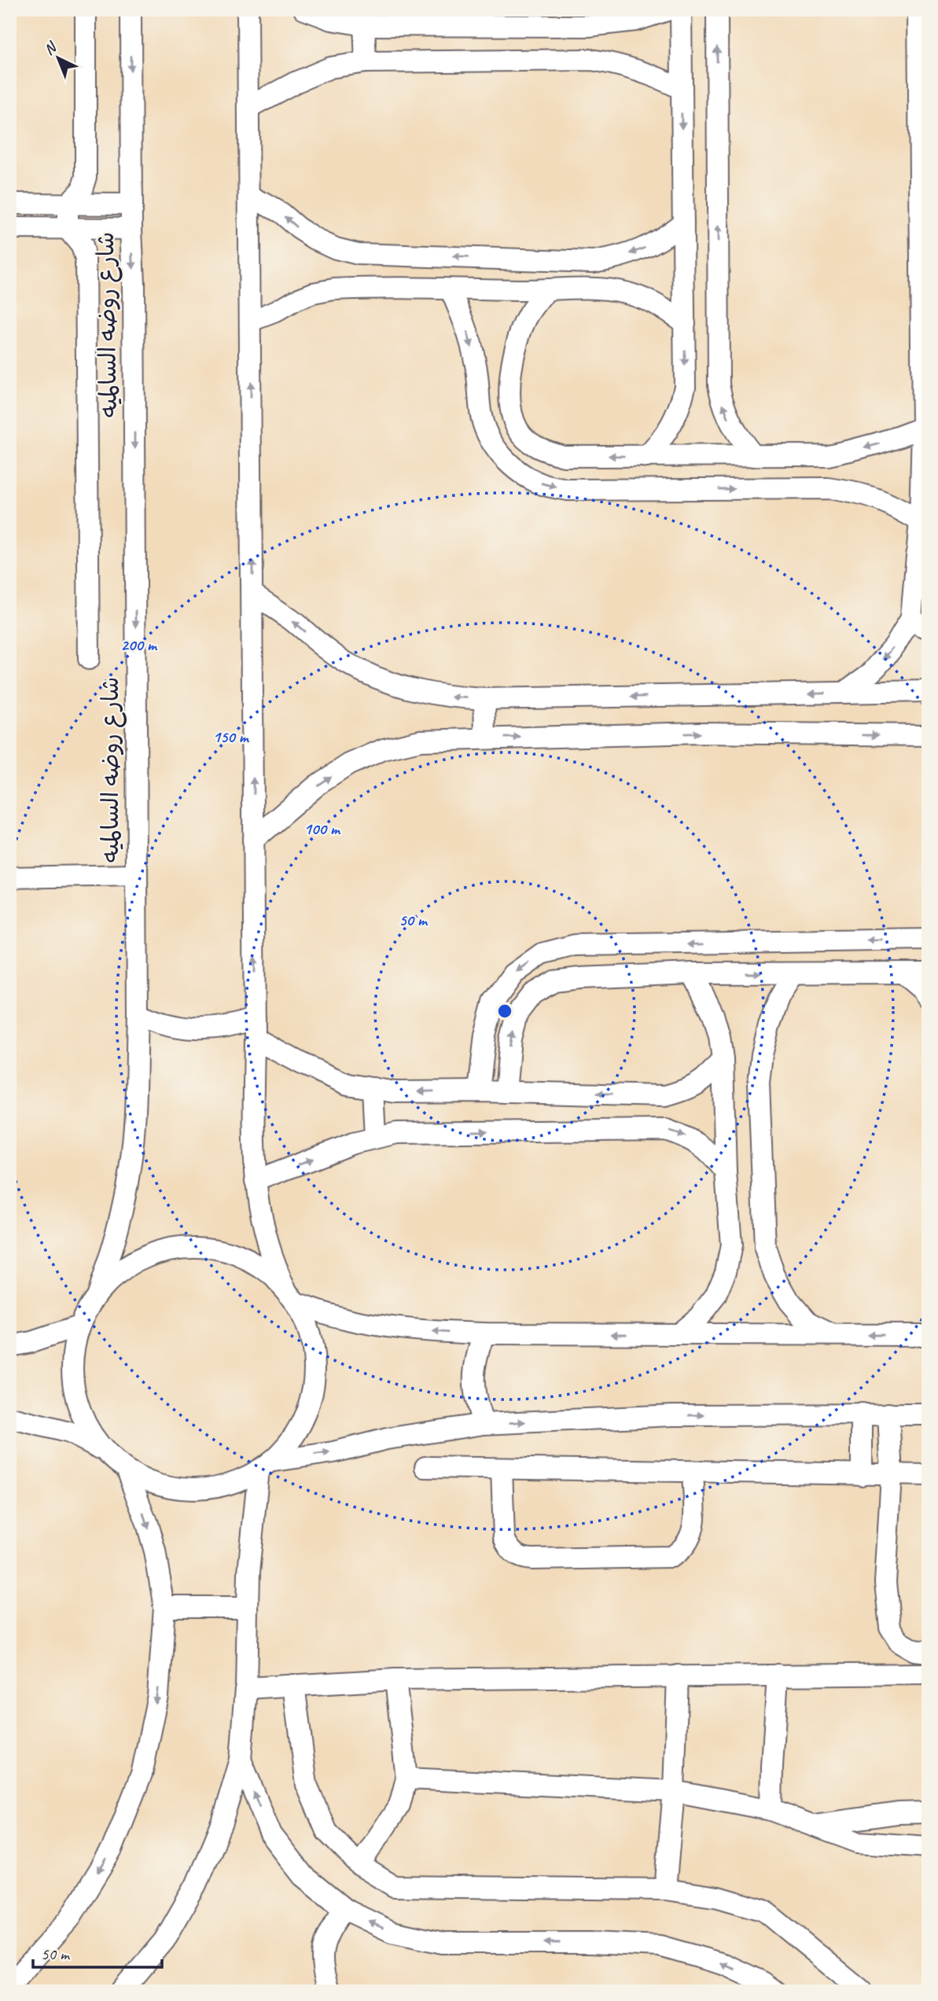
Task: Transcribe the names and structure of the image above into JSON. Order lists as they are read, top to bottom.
{
  "streets": {
    "street": ["شارع روضه السالميه"]
  },
  "scale_bar": "50 m",
  "north": "top left",
  "rings": [
    "200 m",
    "150 m",
    "100 m",
    "50 m"
  ]
}
